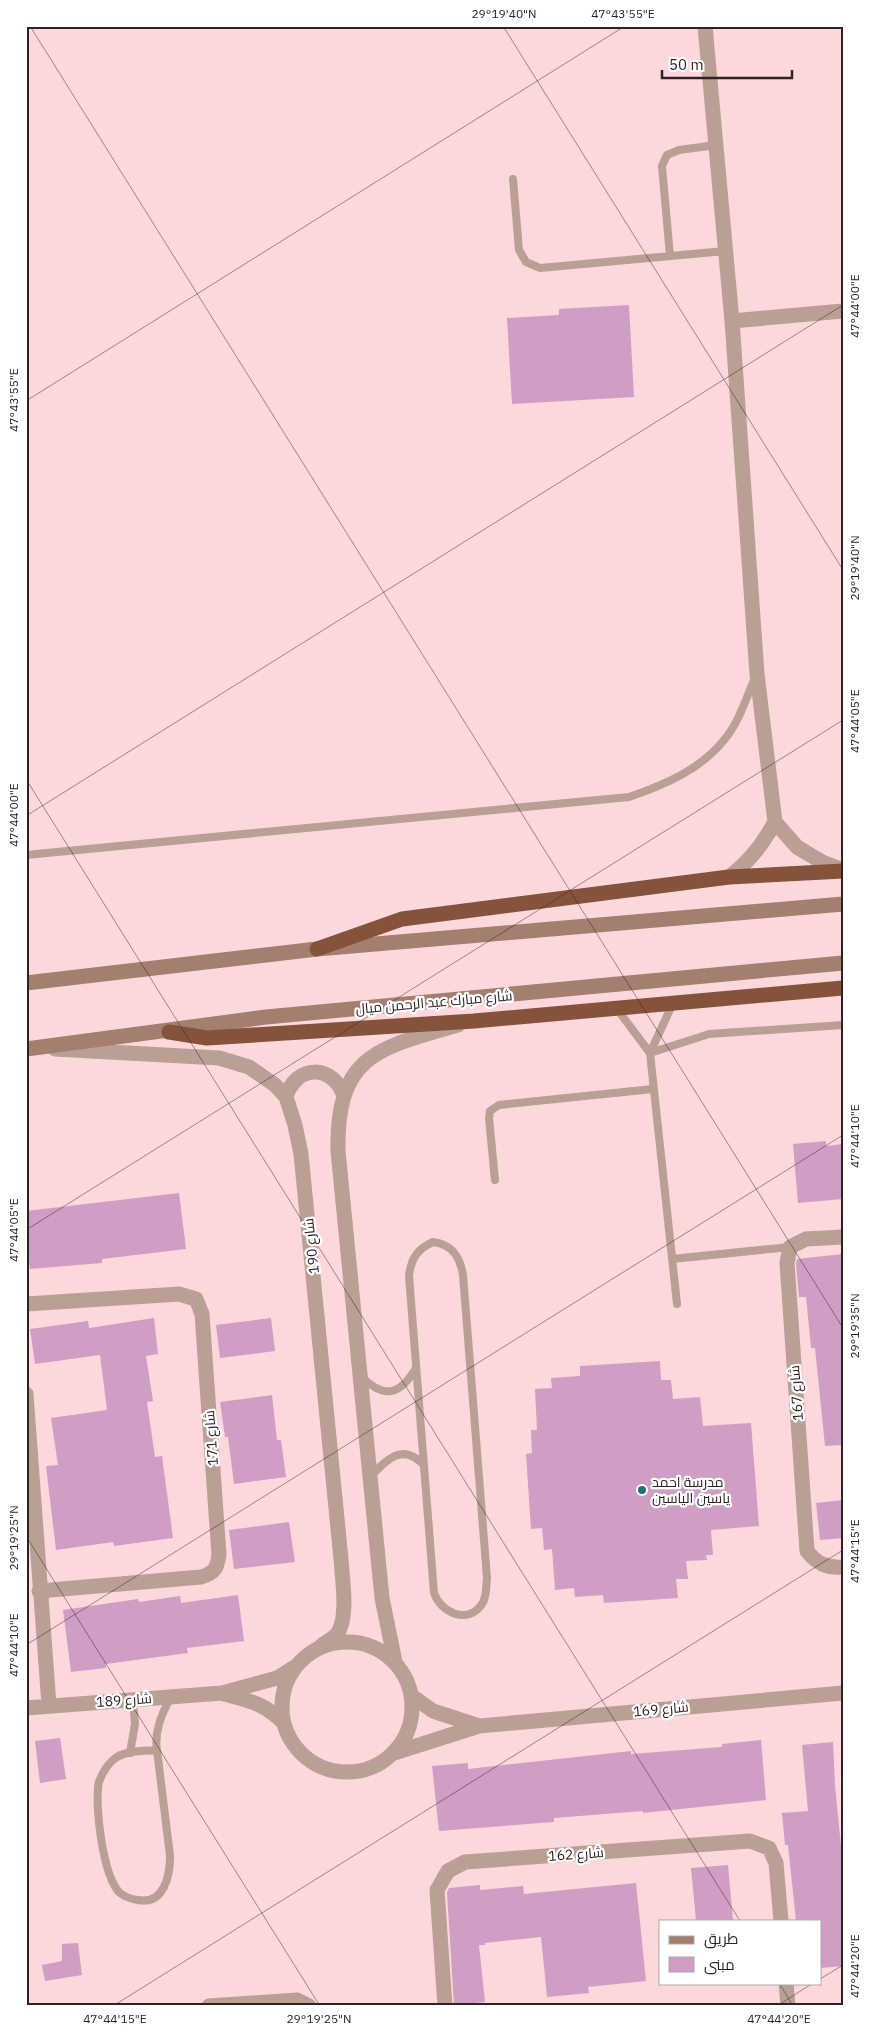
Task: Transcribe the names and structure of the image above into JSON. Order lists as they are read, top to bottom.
{
  "streets": {
    "main road": ["شارع مبارك عبد الرحمن ميال"],
    "street": [
      "شارع 190",
      "شارع 167",
      "شارع 171",
      "شارع 189",
      "شارع 169",
      "شارع 162"
    ]
  },
  "crossings": [
    ["شارع مبارك عبد الرحمن ميال", "شارع 190"],
    ["شارع 190", "شارع 189"],
    ["شارع 190", "شارع 169"],
    ["شارع 189", "شارع 169"]
  ],
  "places": ["مدرسة احمد ياسين الياسين"],
  "legend": ["طريق", "مبنى"],
  "scale_bar": "50 m",
  "coordinates": [
    "29°19'40\"N",
    "47°43'55\"E",
    "47°44'00\"E",
    "47°44'05\"E",
    "47°44'10\"E",
    "29°19'35\"N",
    "29°19'25\"N",
    "47°44'15\"E",
    "47°44'20\"E"
  ]
}
